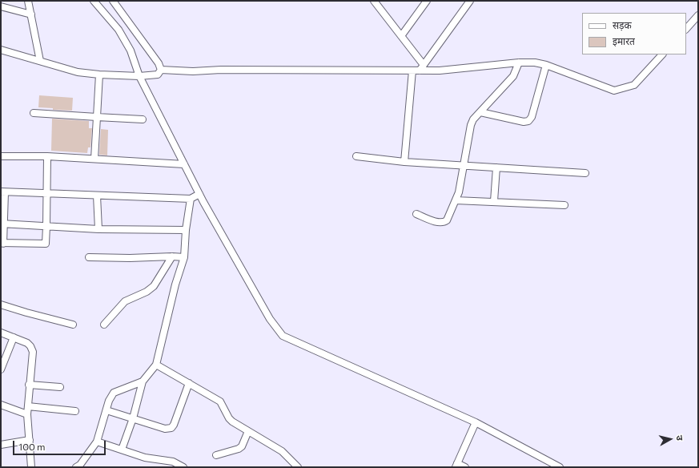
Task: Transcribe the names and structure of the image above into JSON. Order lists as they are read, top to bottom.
{
  "legend": ["सड़क", "इमारत"],
  "scale_bar": "100 m",
  "north": "right"
}
